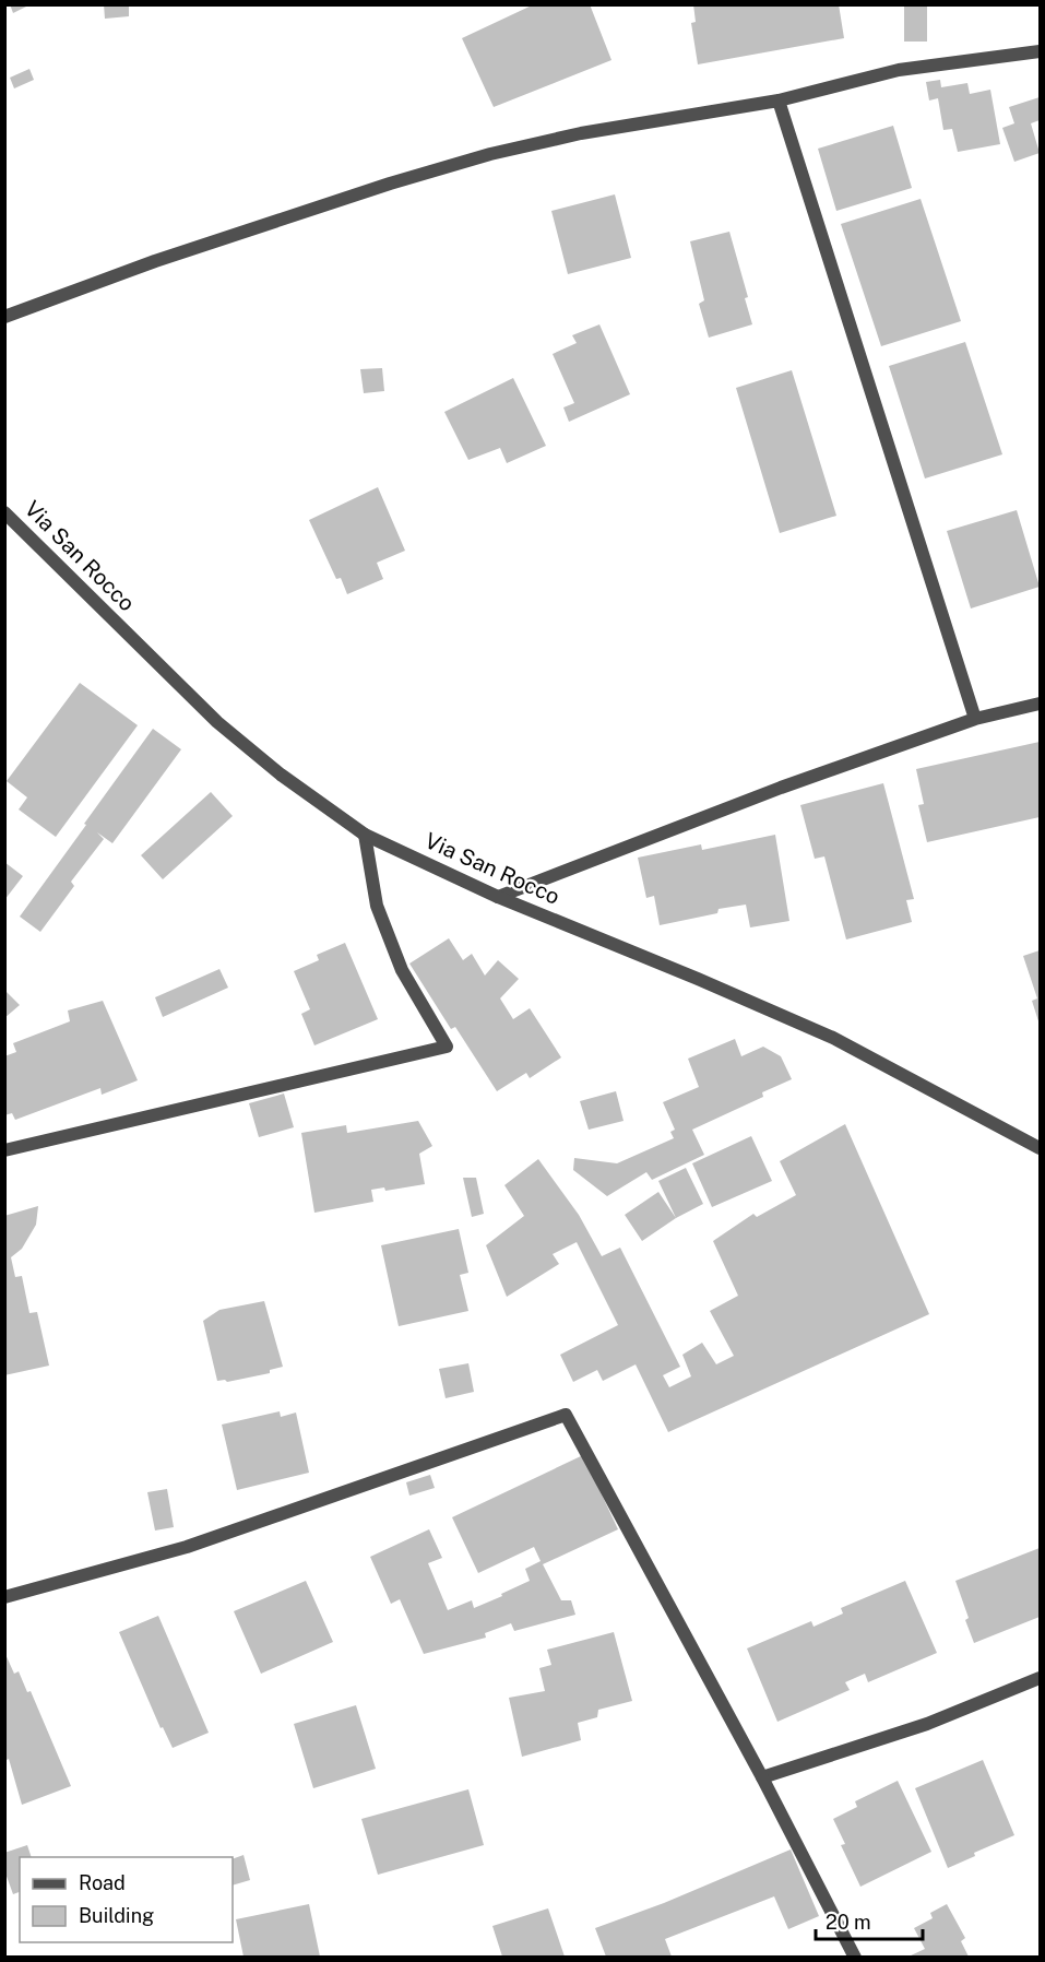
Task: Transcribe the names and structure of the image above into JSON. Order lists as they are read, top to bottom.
{
  "streets": {
    "street": ["Via San Rocco"]
  },
  "legend": ["Road", "Building"],
  "scale_bar": "20 m"
}
